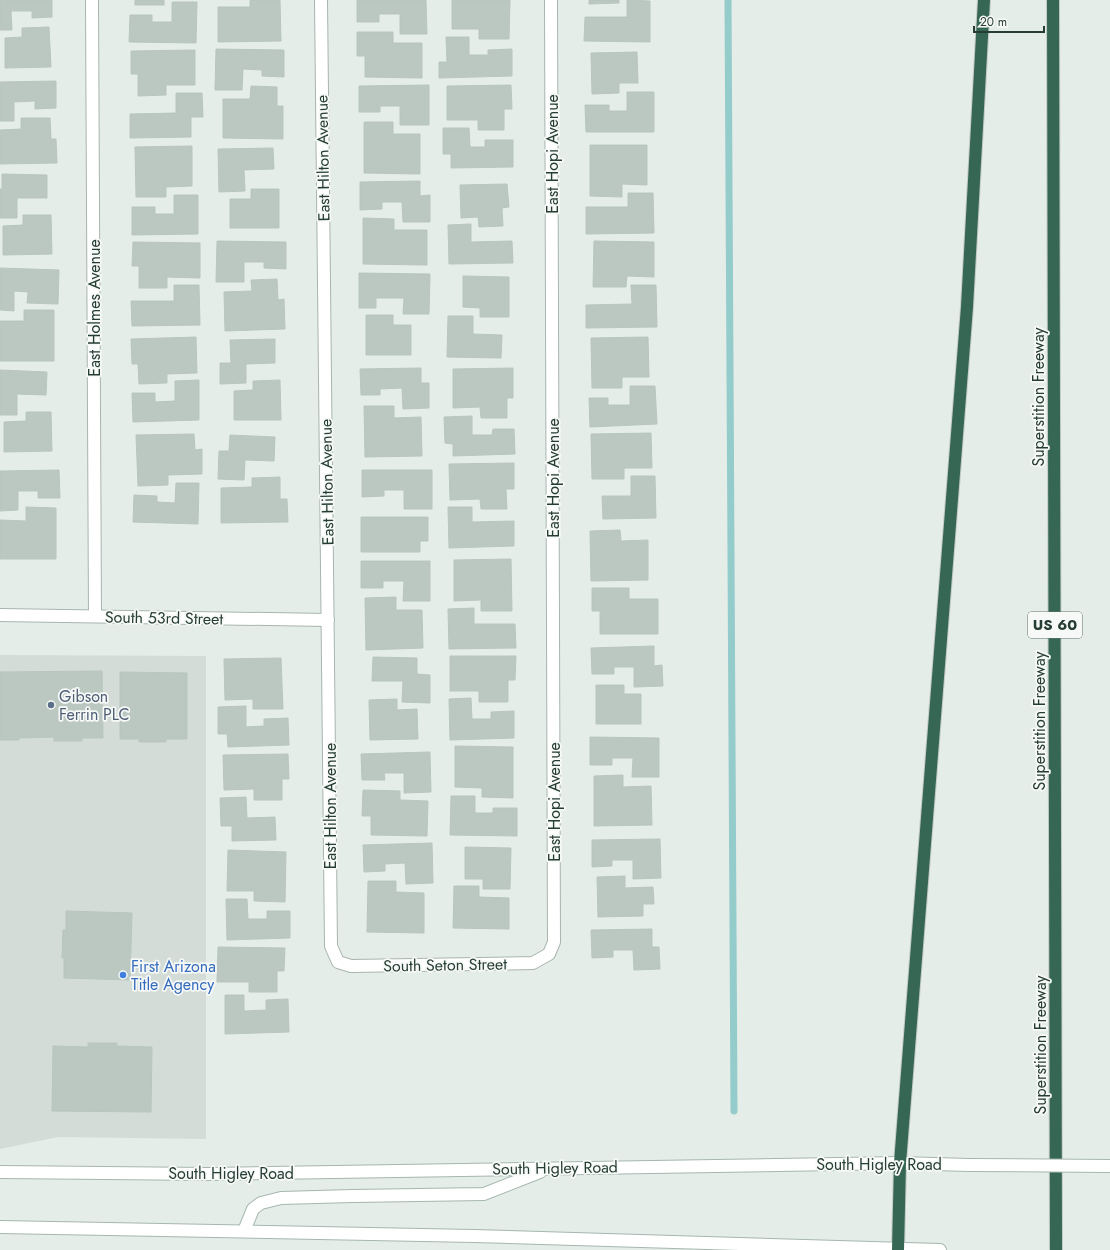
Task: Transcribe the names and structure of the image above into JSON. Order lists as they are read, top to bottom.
{
  "streets": {
    "highway": ["Superstition Freeway", "US 60"],
    "street": [
      "East Hopi Avenue",
      "East Hilton Avenue",
      "East Holmes Avenue",
      "South 53rd Street",
      "South Seton Street",
      "South Higley Road"
    ]
  },
  "crossings": [
    ["East Hopi Avenue", "South Seton Street"],
    ["East Hilton Avenue", "South 53rd Street"],
    ["East Hilton Avenue", "South Seton Street"],
    ["East Holmes Avenue", "South 53rd Street"]
  ],
  "places": ["Gibson Ferrin PLC", "First Arizona Title Agency"],
  "scale_bar": "20 m"
}
